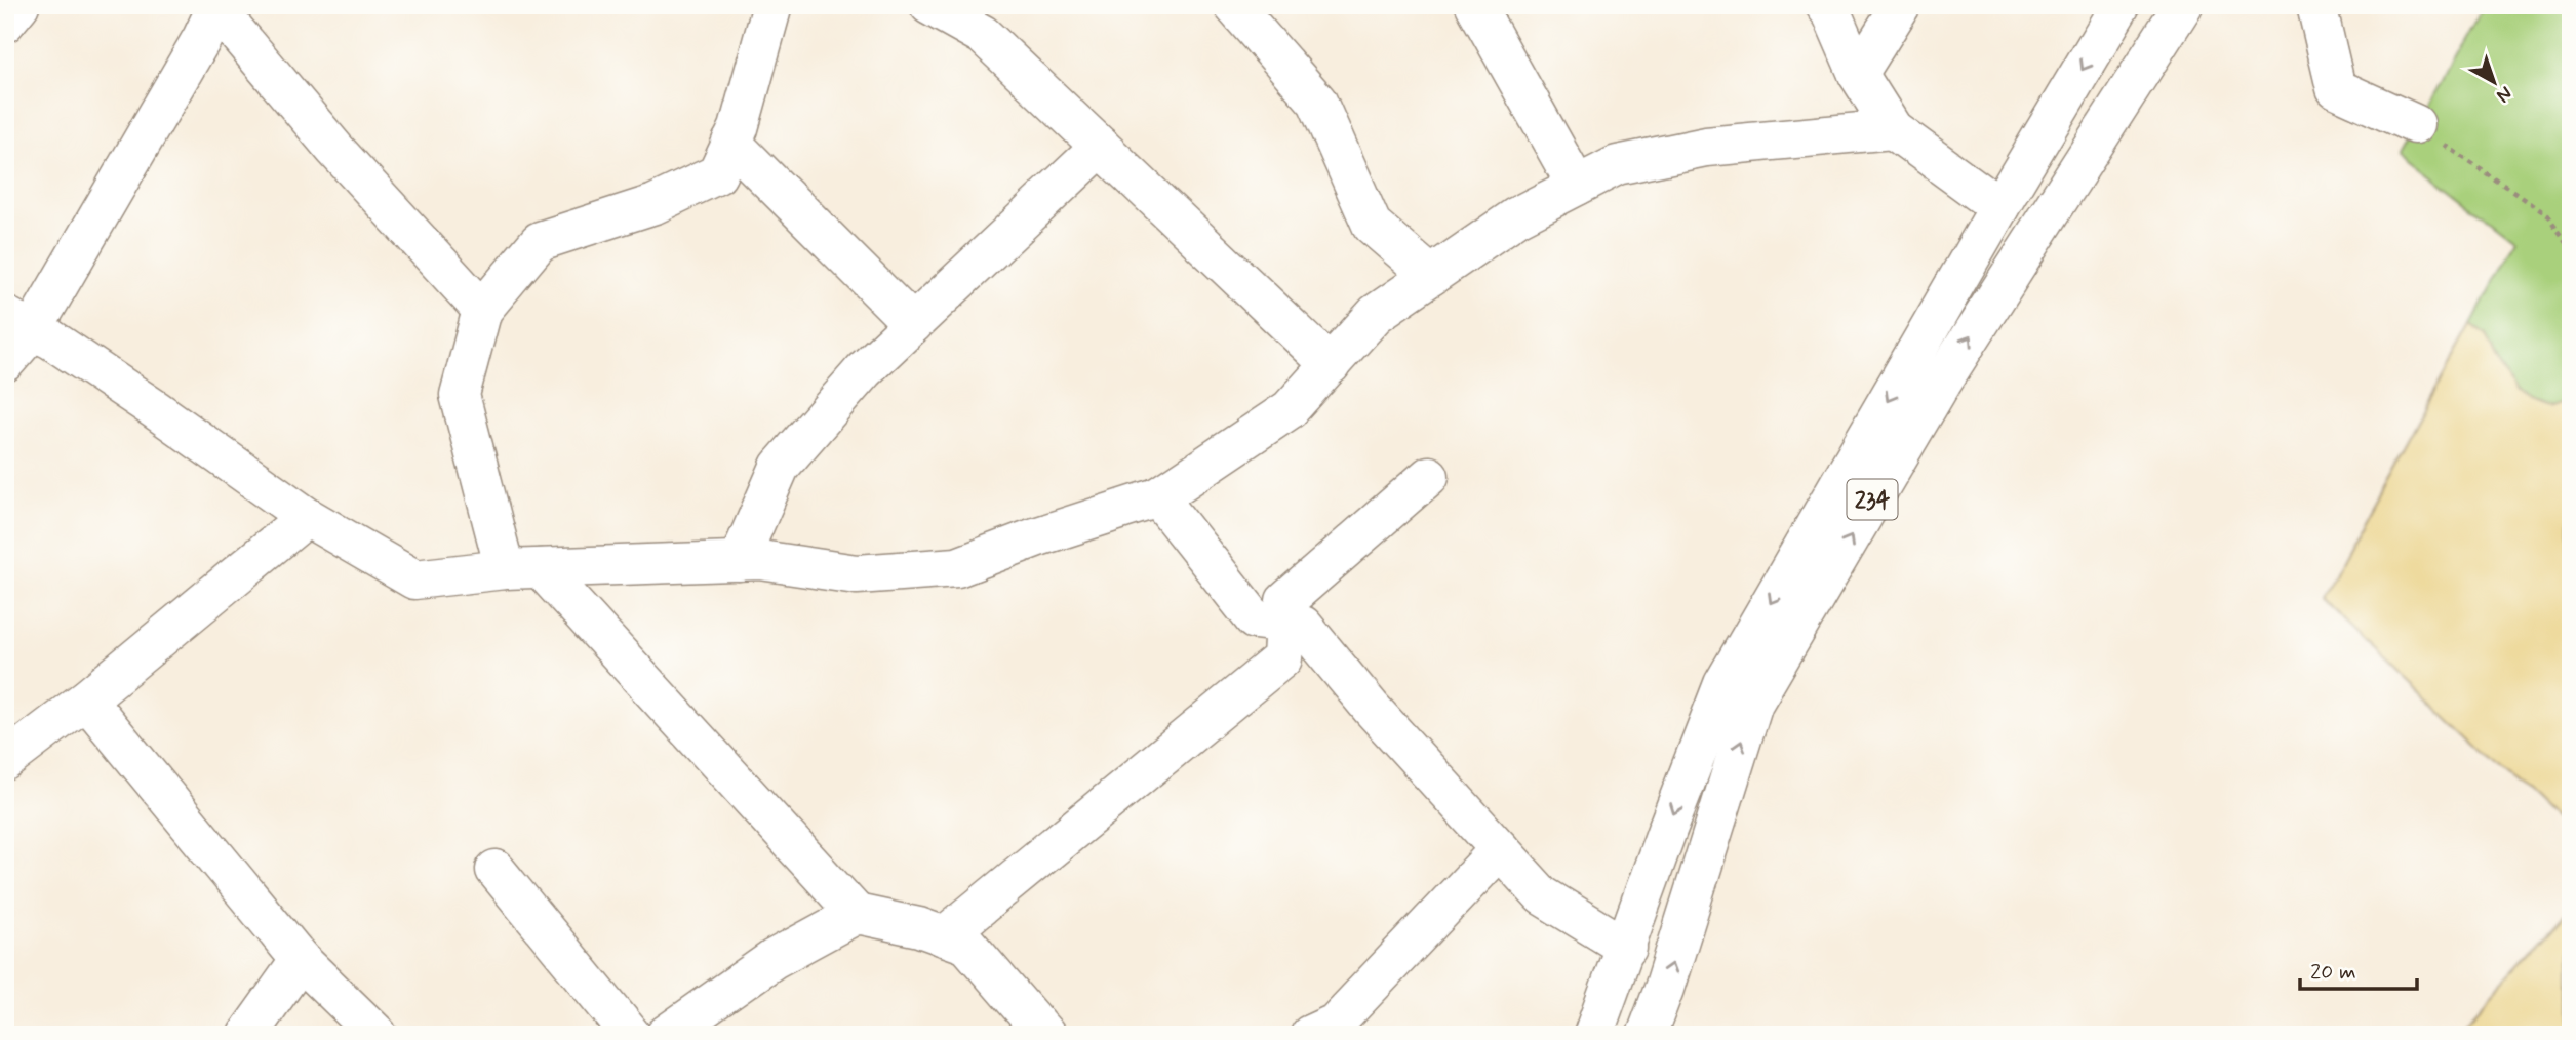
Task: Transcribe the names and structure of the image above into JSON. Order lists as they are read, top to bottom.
{
  "streets": {
    "street": ["234"]
  },
  "scale_bar": "20 m",
  "north": "bottom right"
}
